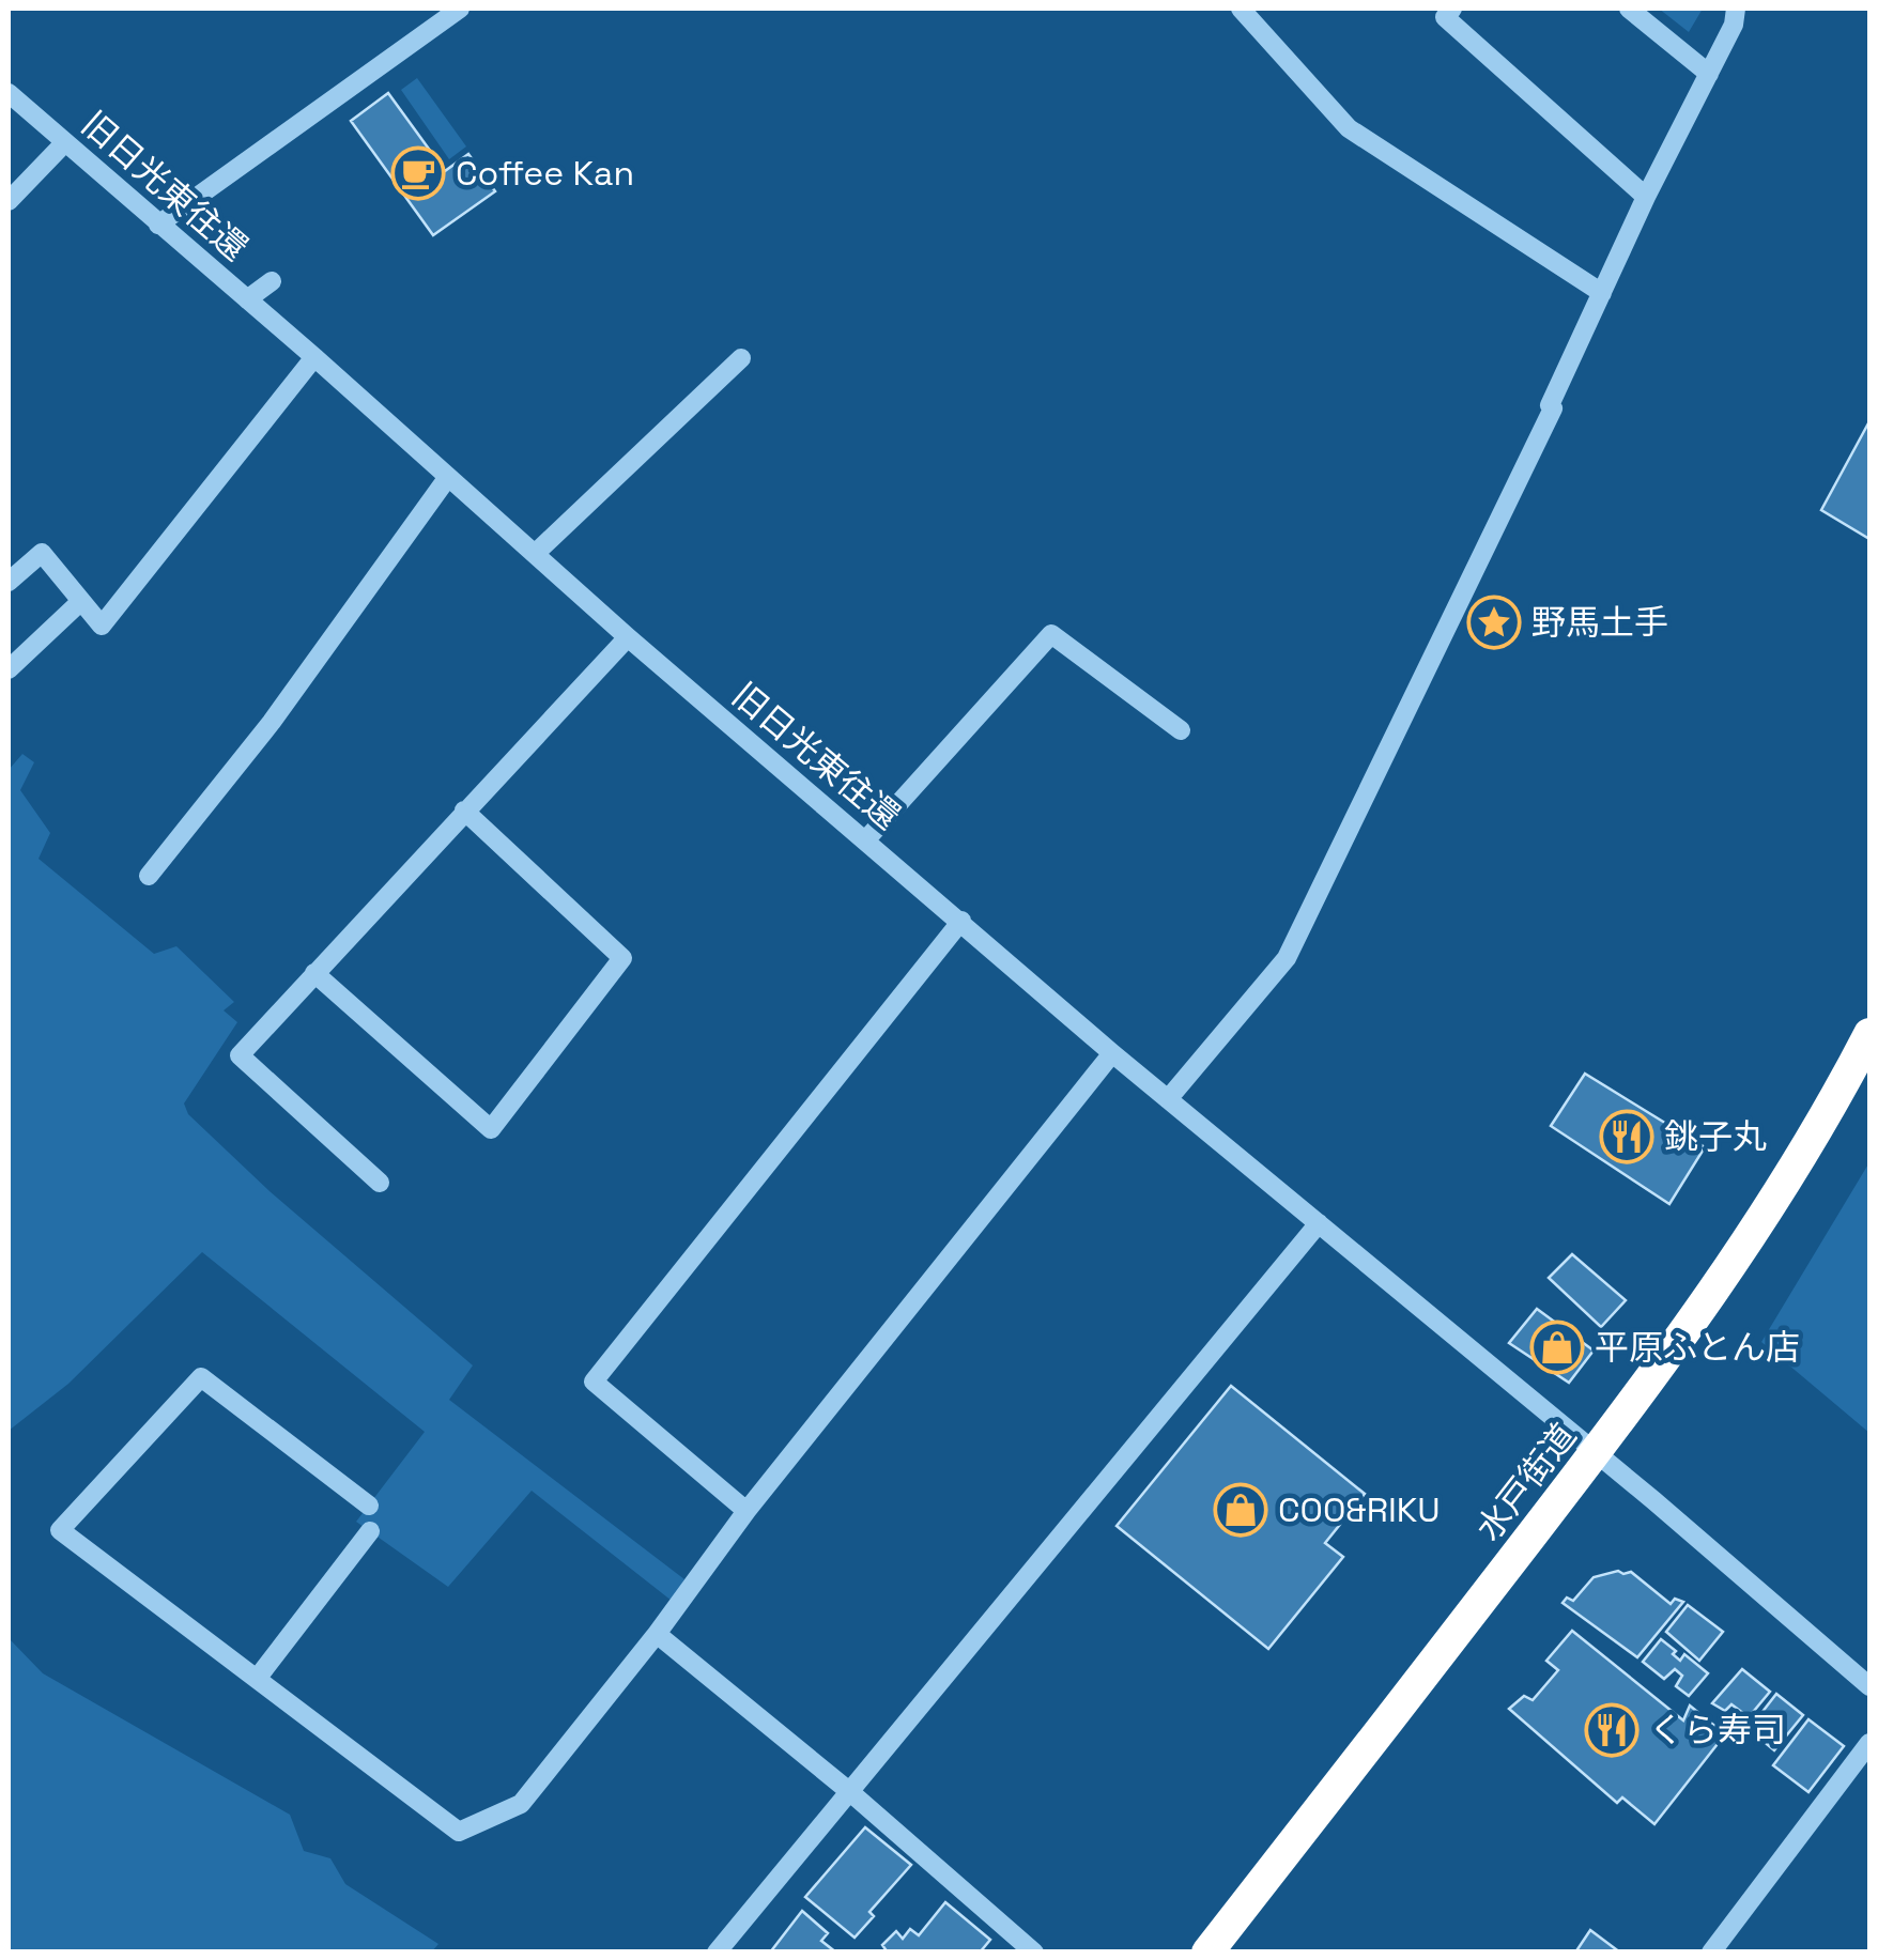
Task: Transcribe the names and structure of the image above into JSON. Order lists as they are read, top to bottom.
{
  "streets": {
    "highway": ["水戸街道"],
    "street": ["旧日光東往還"]
  },
  "crossings": [
    ["旧日光東往還", "水戸街道"]
  ],
  "places": {
    "cafe": ["Coffee Kan"],
    "place": ["野馬土手"],
    "restaurant": ["銚子丸", "くら寿司"],
    "shop": ["平原ふとん店", "COO&RIKU"]
  }
}
